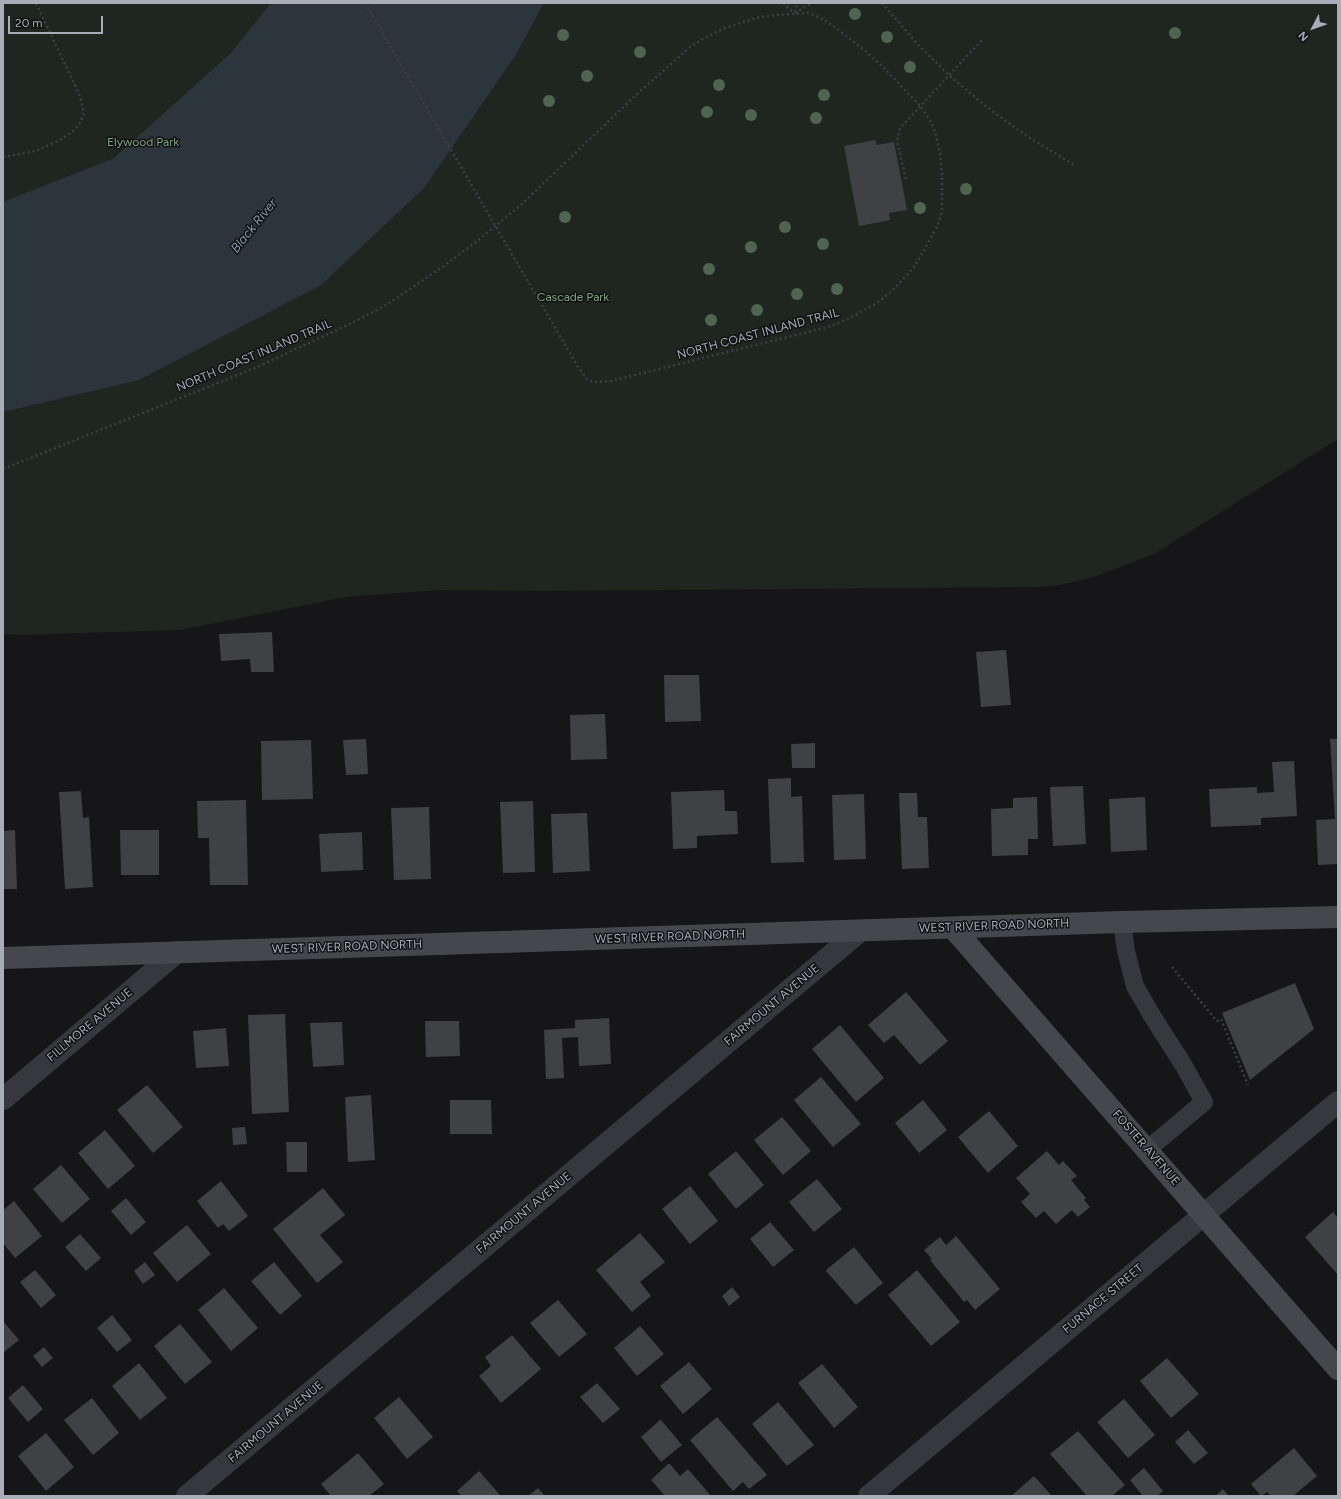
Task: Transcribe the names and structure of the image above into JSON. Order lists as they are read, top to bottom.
{
  "streets": {
    "street": [
      "WEST RIVER ROAD NORTH",
      "FAIRMOUNT AVENUE",
      "FILLMORE AVENUE",
      "FOSTER AVENUE",
      "FURNACE STREET"
    ],
    "path": ["NORTH COAST INLAND TRAIL"]
  },
  "crossings": [
    ["WEST RIVER ROAD NORTH", "FAIRMOUNT AVENUE"],
    ["WEST RIVER ROAD NORTH", "FILLMORE AVENUE"],
    ["WEST RIVER ROAD NORTH", "FOSTER AVENUE"],
    ["FOSTER AVENUE", "FURNACE STREET"]
  ],
  "water": ["Black River"],
  "parks": ["Elywood Park", "Cascade Park"],
  "scale_bar": "20 m",
  "north": "bottom left"
}
